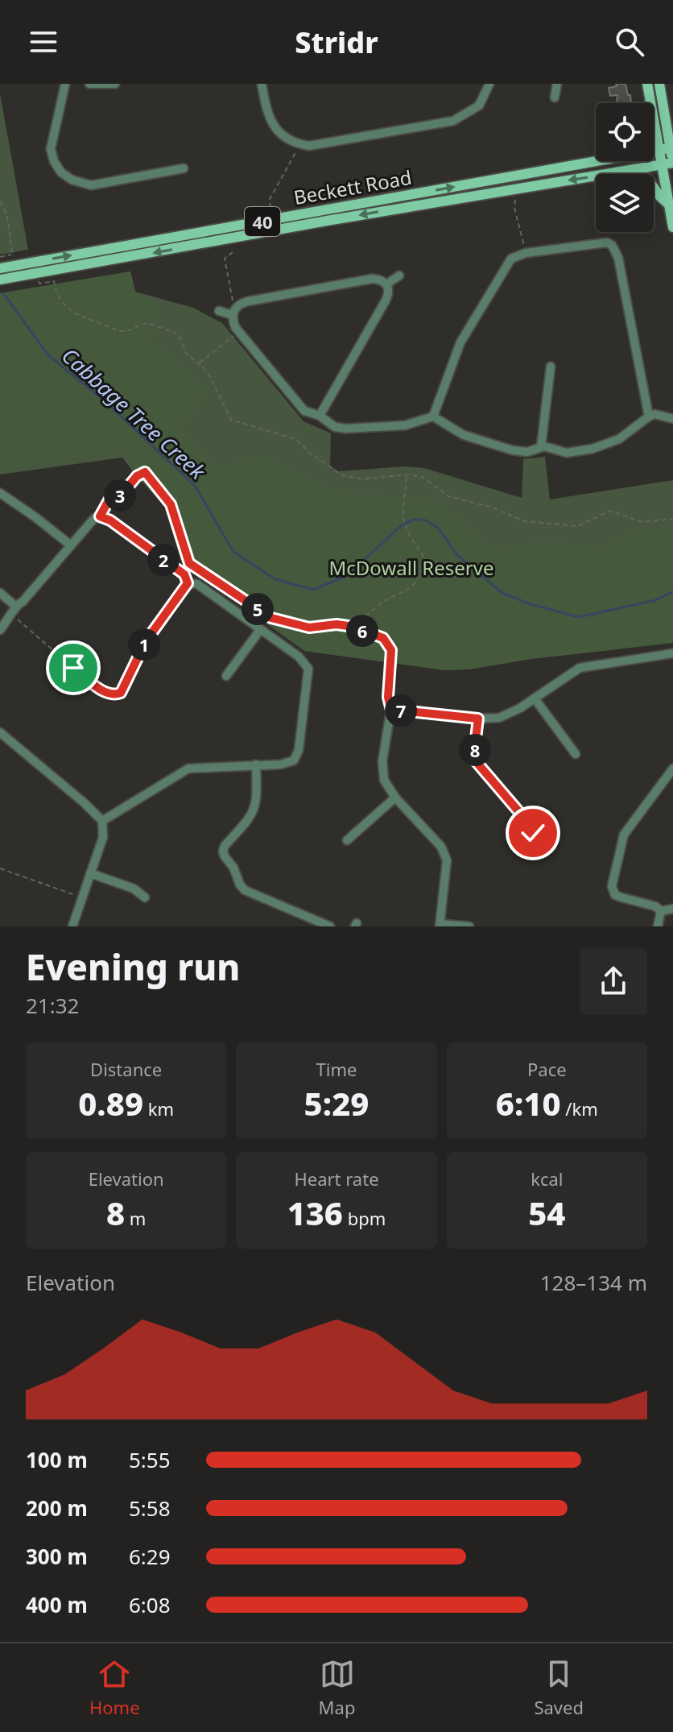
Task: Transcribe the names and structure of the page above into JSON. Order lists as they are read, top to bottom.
{
  "streets": {
    "main road": ["Beckett Road", "40"]
  },
  "water": ["Cabbage Tree Creek"],
  "parks": ["McDowall Reserve"],
  "page": {
    "header": "Stridr",
    "pins": [
      "3",
      "2",
      "5",
      "6",
      "1",
      "7",
      "8"
    ],
    "heading": ["Evening run", "21:32"],
    "stats": [
      ["Distance", "0.89 km"],
      ["Time", "5:29"],
      ["Pace", "6:10 /km"],
      ["Elevation", "8 m"],
      ["Heart rate", "136 bpm"],
      ["kcal", "54"]
    ],
    "chart": ["Elevation", "128–134 m"],
    "list": [
      {
        "name": "100 m",
        "note": "5:55"
      },
      {
        "name": "200 m",
        "note": "5:58"
      },
      {
        "name": "300 m",
        "note": "6:29"
      },
      {
        "name": "400 m",
        "note": "6:08"
      }
    ],
    "tabs": ["Home", "Map", "Saved"]
  }
}
